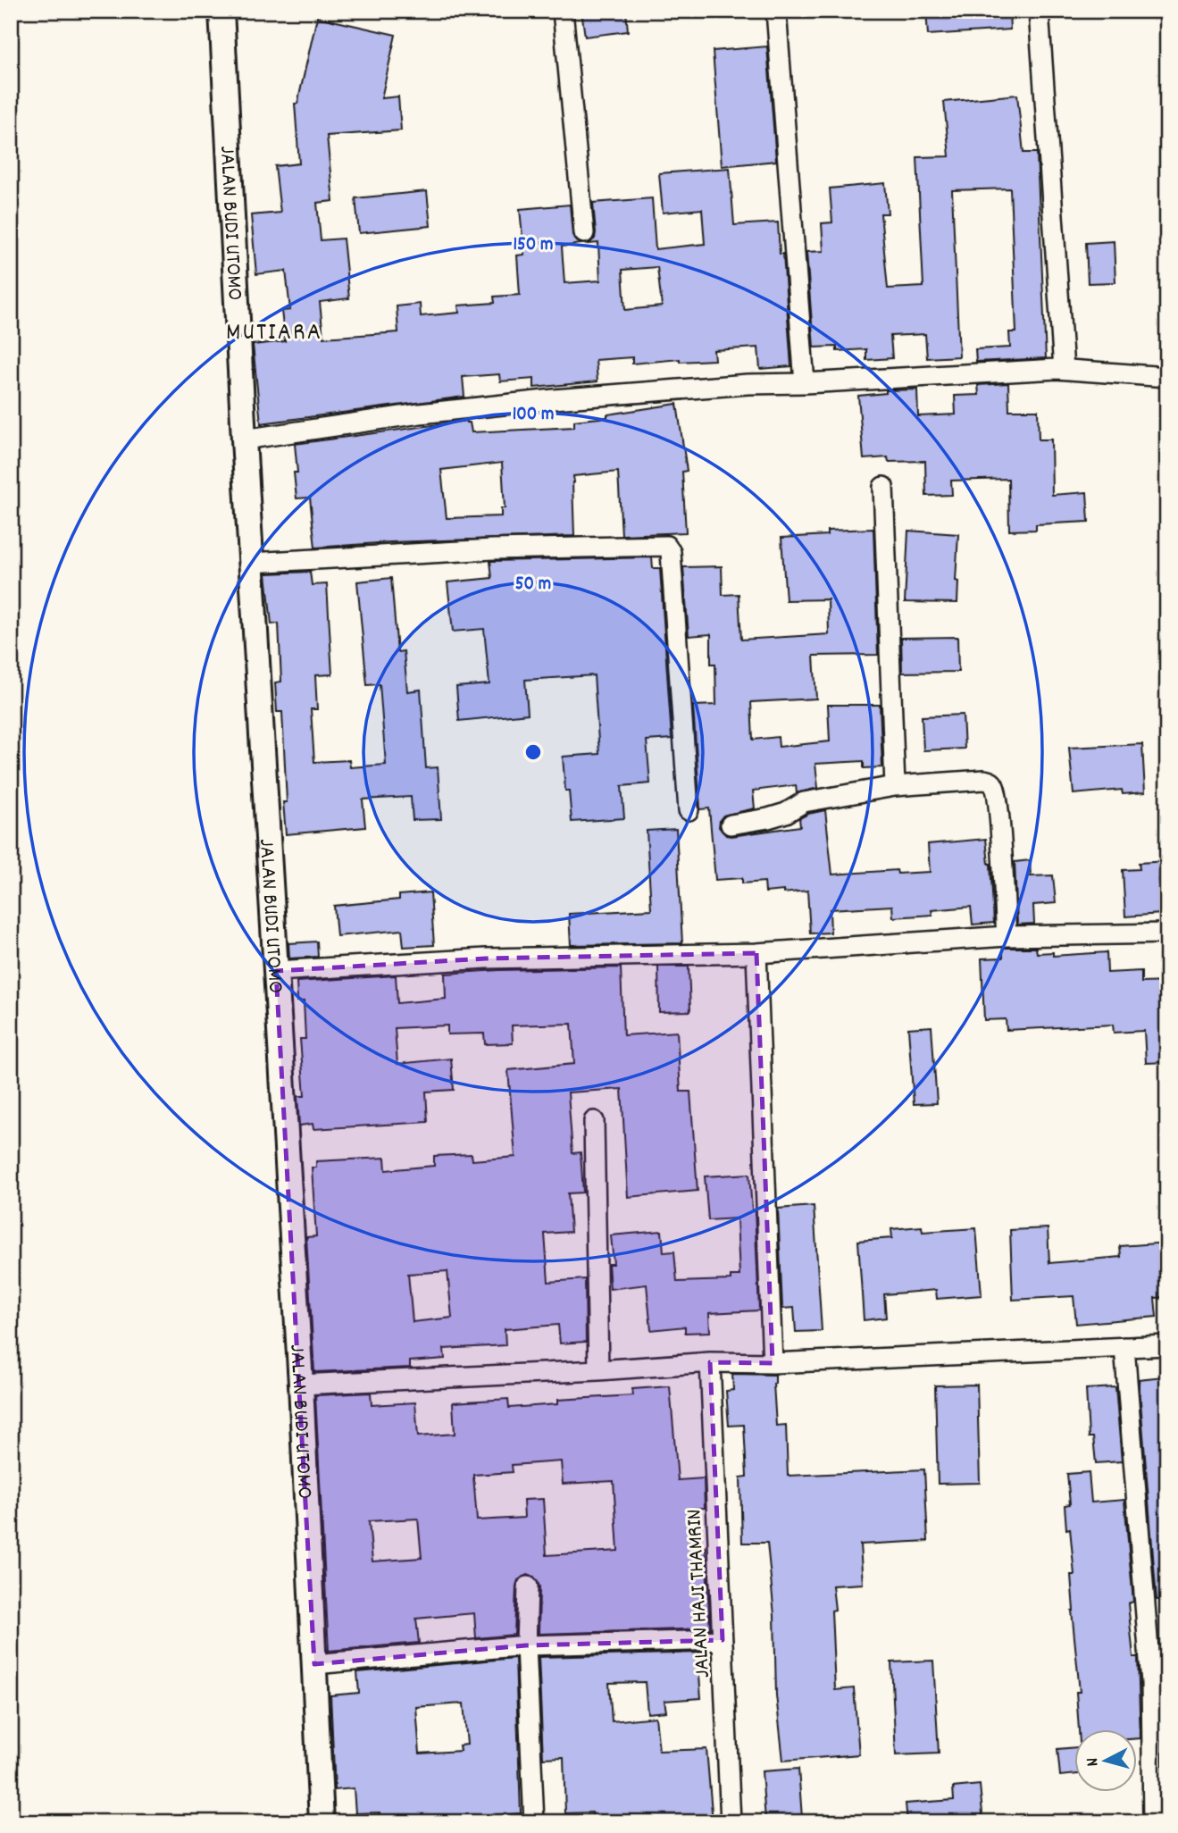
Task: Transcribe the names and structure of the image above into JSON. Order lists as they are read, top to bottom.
{
  "streets": {
    "street": ["JALAN BUDI UTOMO", "JALAN HAJI THAMRIN"]
  },
  "districts": ["MUTIARA"],
  "north": "left",
  "rings": ["150 m", "100 m", "50 m"]
}
